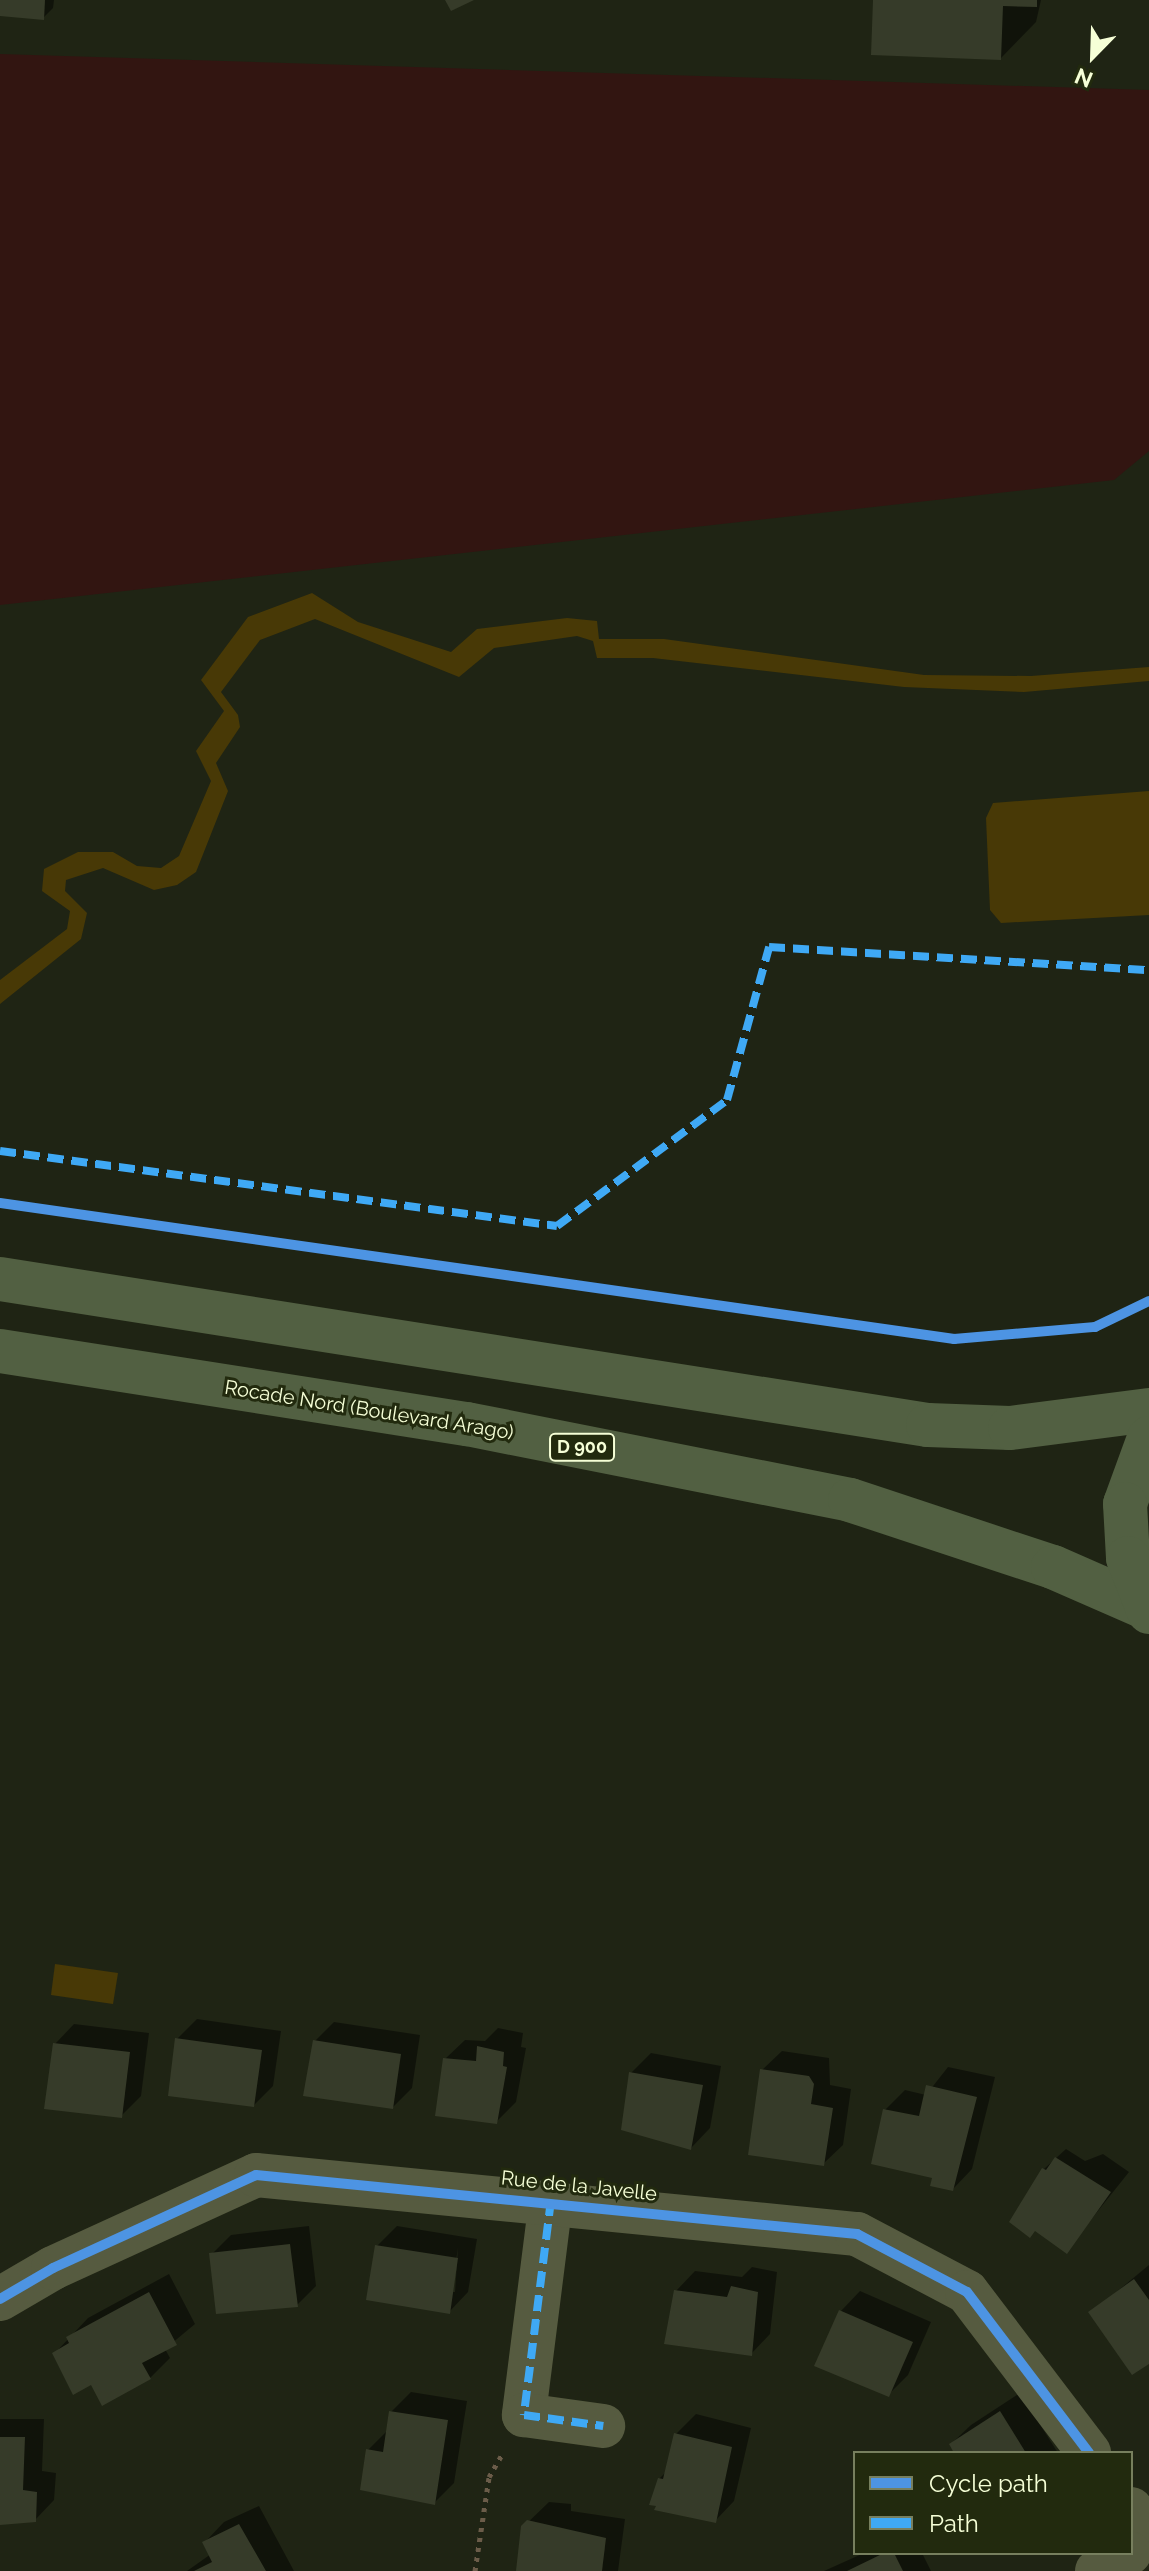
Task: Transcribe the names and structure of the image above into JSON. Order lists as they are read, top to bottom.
{
  "streets": {
    "main road": ["Rocade Nord (Boulevard Arago)", "D 900"],
    "street": ["Rue de la Javelle"]
  },
  "legend": ["Cycle path", "Path"],
  "north": "bottom left"
}
